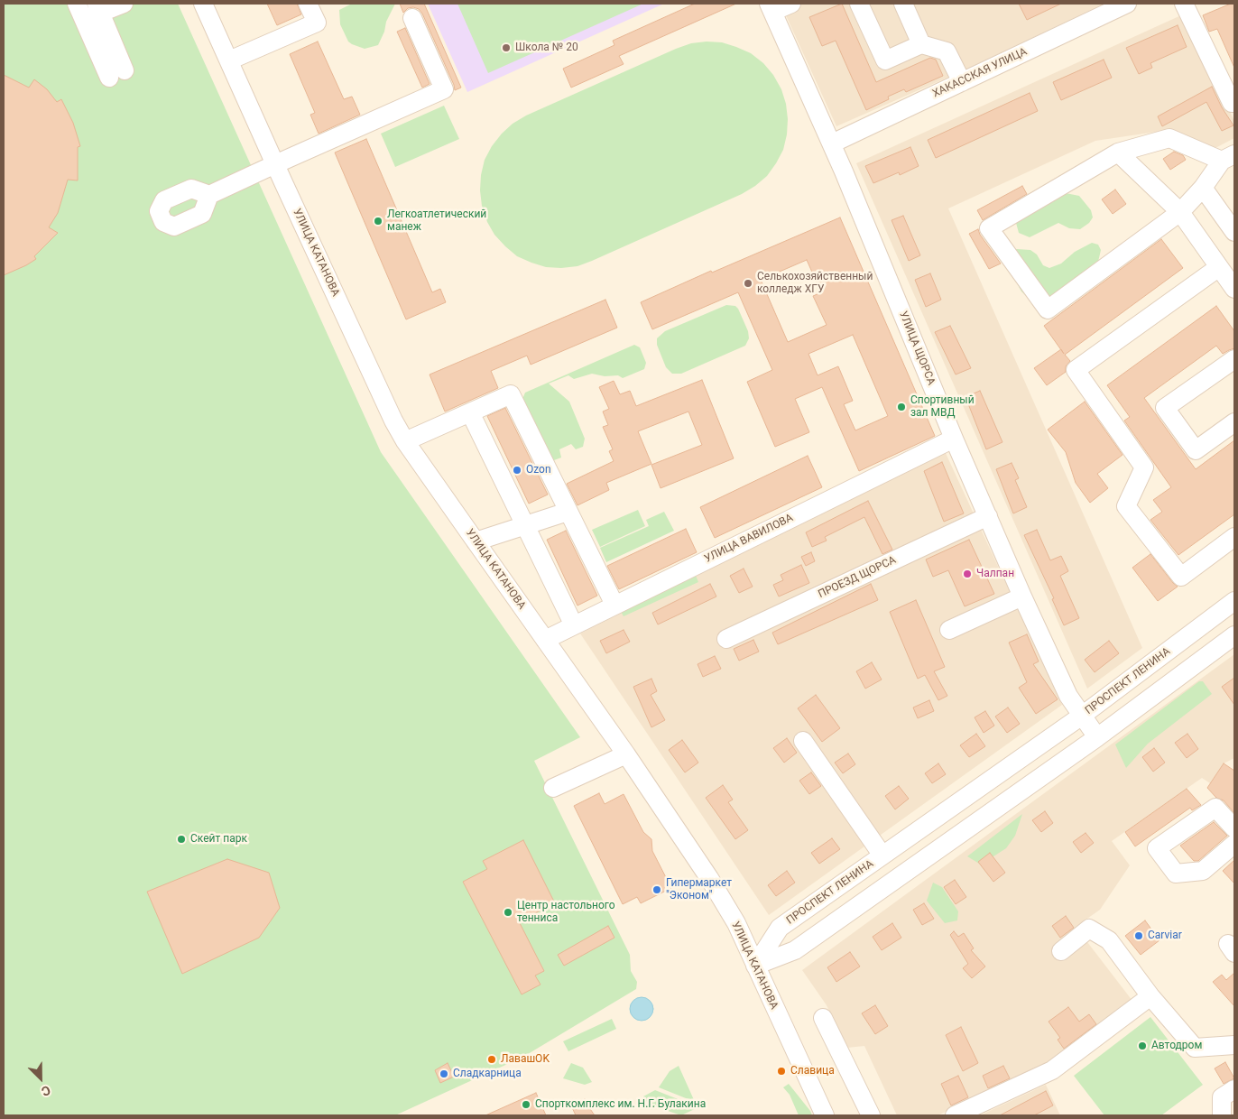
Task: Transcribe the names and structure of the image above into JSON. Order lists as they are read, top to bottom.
{
  "streets": {
    "street": [
      "ХАКАССКАЯ УЛИЦА",
      "УЛИЦА КАТАНОВА",
      "УЛИЦА ЩОРСА",
      "УЛИЦА ВАВИЛОВА",
      "ПРОЕЗД ЩОРСА",
      "ПРОСПЕКТ ЛЕНИНА"
    ]
  },
  "crossings": [
    ["ХАКАССКАЯ УЛИЦА", "УЛИЦА ЩОРСА"],
    ["УЛИЦА КАТАНОВА", "УЛИЦА ВАВИЛОВА"],
    ["УЛИЦА КАТАНОВА", "ПРОСПЕКТ ЛЕНИНА"],
    ["УЛИЦА ЩОРСА", "УЛИЦА ВАВИЛОВА"],
    ["УЛИЦА ЩОРСА", "ПРОЕЗД ЩОРСА"],
    ["УЛИЦА ЩОРСА", "ПРОСПЕКТ ЛЕНИНА"]
  ],
  "places": [
    "Школа № 20",
    "Легкоатлетический манеж",
    "Селькохозяйственный колледж ХГУ",
    "Спортивный зал МВД",
    "Ozon",
    "Чалпан",
    "Скейт парк",
    "Гипермаркет \"Эконом\"",
    "Центр настольного тенниса",
    "Carviar",
    "Автодром",
    "ЛавашOK",
    "Славица",
    "Сладкарница",
    "Спорткомплекс им. Н.Г. Булакина"
  ],
  "north": "bottom right"
}
